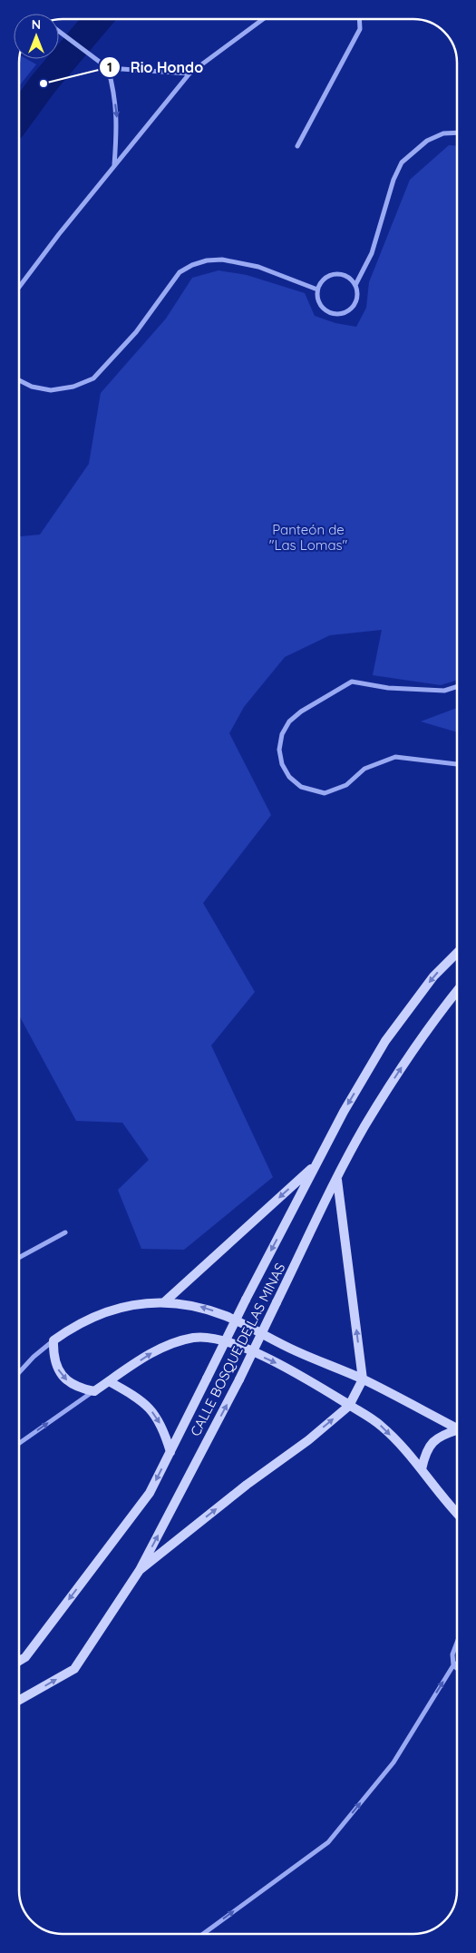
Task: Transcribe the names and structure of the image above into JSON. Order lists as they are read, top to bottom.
{
  "streets": {
    "main road": ["CALLE BOSQUE DE LAS MINAS"]
  },
  "parks": ["Panteón de \"Las Lomas\""],
  "places": ["Rio Hondo"],
  "north": "top"
}
